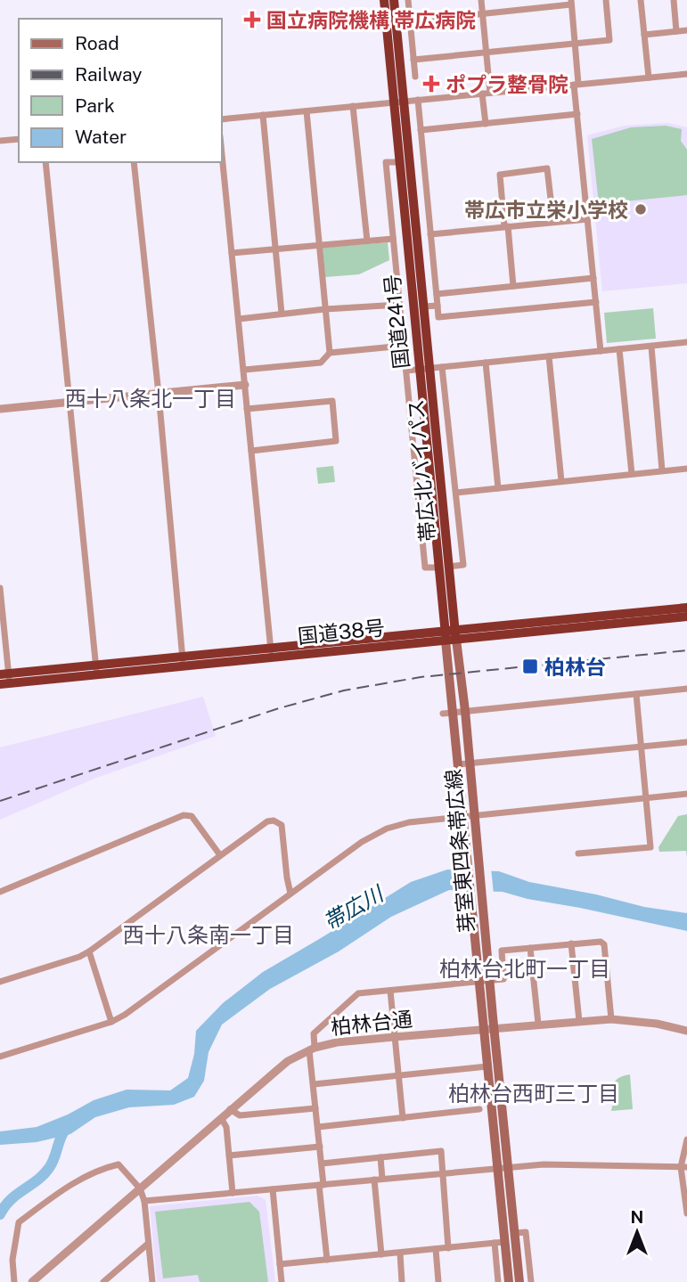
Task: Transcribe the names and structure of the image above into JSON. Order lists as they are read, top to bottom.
{
  "streets": {
    "highway": ["国道241号", "帯広北バイパス", "国道38号"],
    "main road": ["芽室東四条帯広線"],
    "street": ["柏林台通"]
  },
  "crossings": [
    ["国道241号", "帯広北バイパス"],
    ["国道241号", "国道38号"],
    ["国道241号", "芽室東四条帯広線"],
    ["国道38号", "芽室東四条帯広線"],
    ["芽室東四条帯広線", "柏林台通"]
  ],
  "districts": [
    "西十八条北一丁目",
    "西十八条南一丁目",
    "柏林台北町一丁目",
    "柏林台西町三丁目"
  ],
  "water": ["帯広川"],
  "places": {
    "health": ["国立病院機構 帯広病院", "ポプラ整骨院"],
    "other": ["帯広市立栄小学校"],
    "transit": ["柏林台"]
  },
  "legend": [
    "Road",
    "Railway",
    "Park",
    "Water"
  ],
  "north": "top"
}
